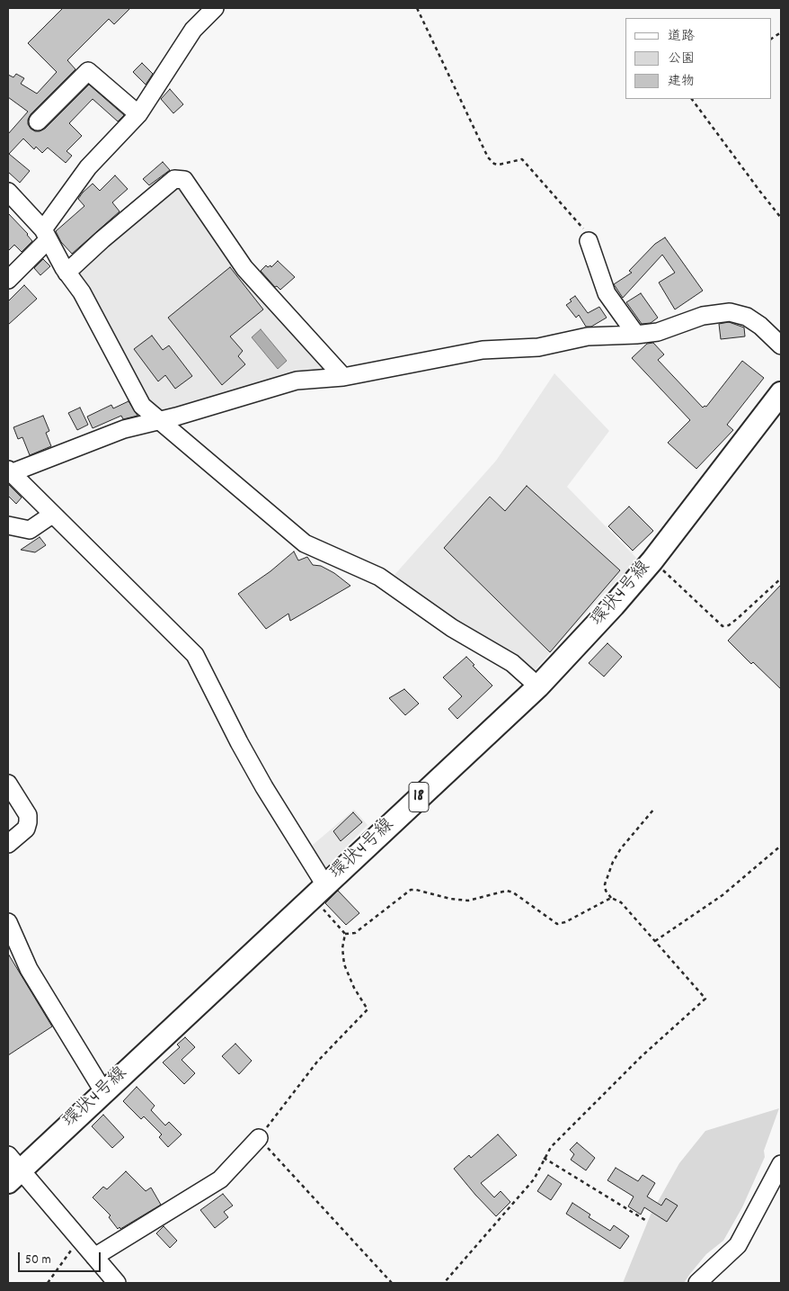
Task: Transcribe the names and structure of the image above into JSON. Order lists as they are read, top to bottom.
{
  "streets": {
    "main road": ["環状4号線", "18"]
  },
  "legend": ["道路", "公園", "建物"],
  "scale_bar": "50 m"
}
